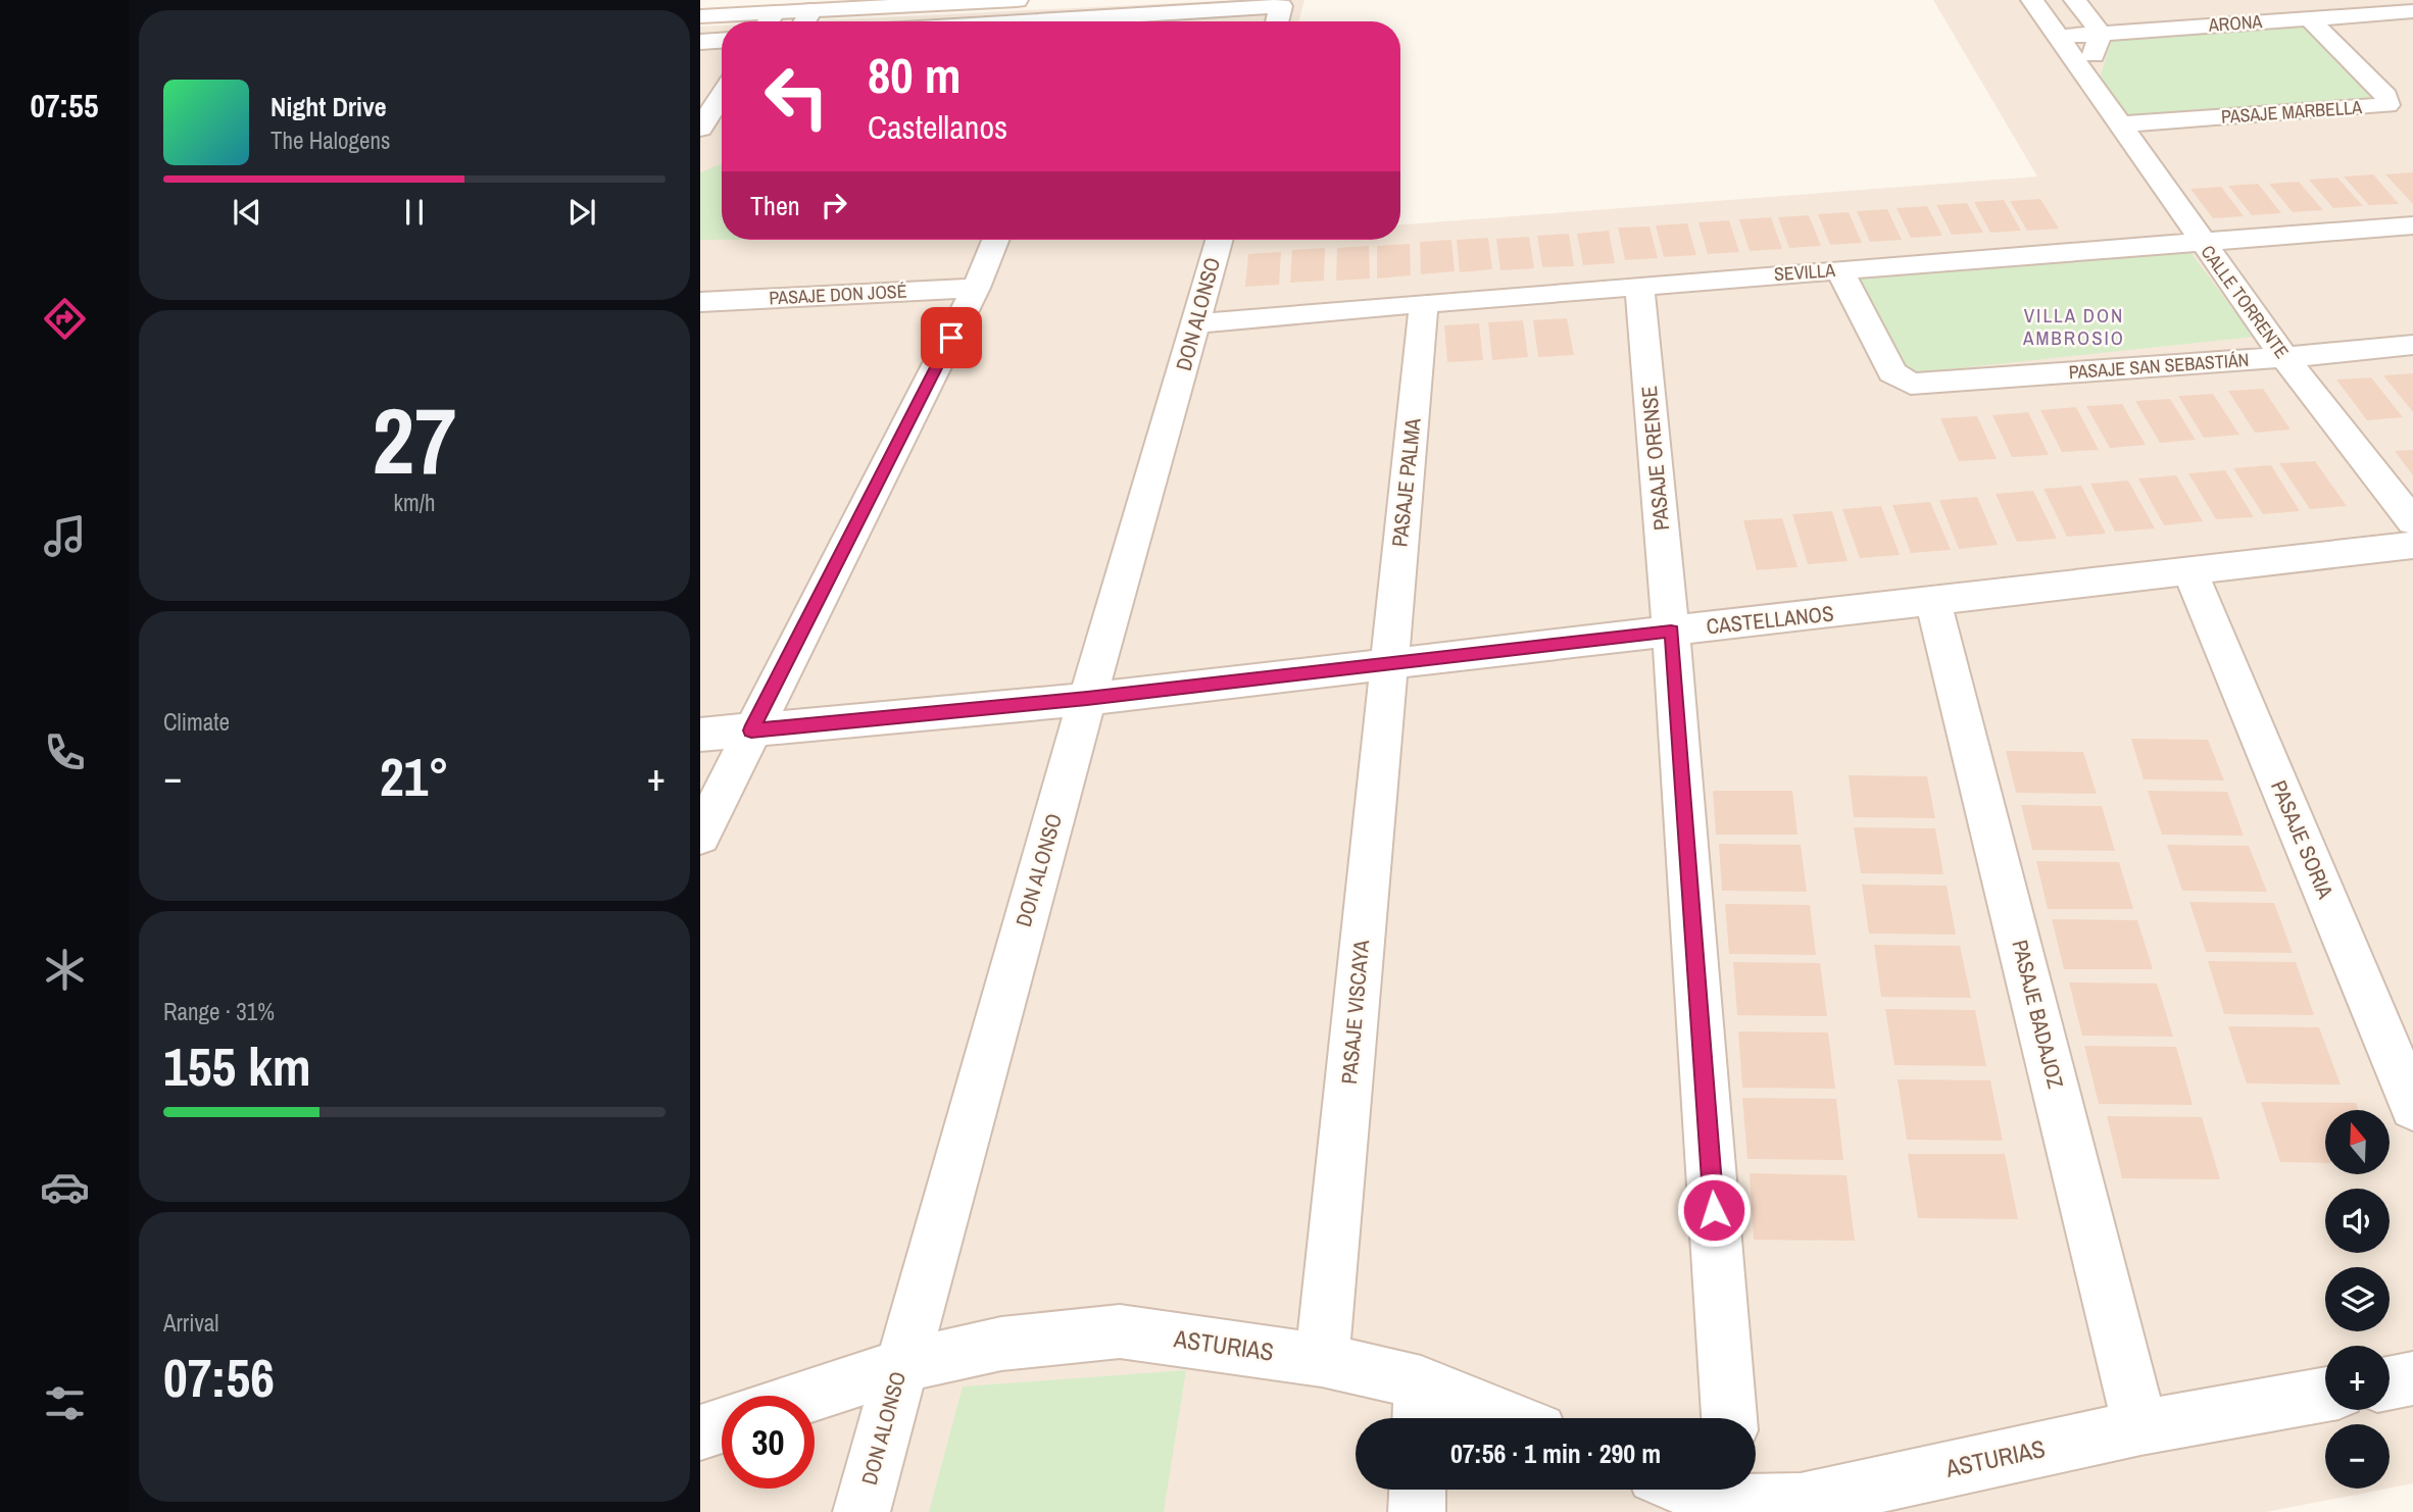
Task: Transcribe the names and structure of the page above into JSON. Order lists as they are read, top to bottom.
{
  "streets": {
    "street": [
      "ARONA",
      "PASAJE MARBELLA",
      "SEVILLA",
      "PASAJE DON JOSÉ",
      "CALLE TORRENTE",
      "DON ALONSO",
      "PASAJE SAN SEBASTIÁN",
      "PASAJE ORENSE",
      "PASAJE PALMA",
      "CASTELLANOS",
      "PASAJE SORIA",
      "PASAJE VISCAYA",
      "PASAJE BADAJOZ",
      "ASTURIAS"
    ]
  },
  "crossings": [
    ["ARONA", "PASAJE MARBELLA"],
    ["ARONA", "CALLE TORRENTE"],
    ["PASAJE MARBELLA", "CALLE TORRENTE"],
    ["SEVILLA", "CALLE TORRENTE"],
    ["SEVILLA", "DON ALONSO"],
    ["SEVILLA", "PASAJE SAN SEBASTIÁN"],
    ["SEVILLA", "PASAJE ORENSE"],
    ["SEVILLA", "PASAJE PALMA"],
    ["CALLE TORRENTE", "PASAJE SAN SEBASTIÁN"],
    ["DON ALONSO", "CASTELLANOS"],
    ["DON ALONSO", "ASTURIAS"],
    ["PASAJE ORENSE", "CASTELLANOS"],
    ["PASAJE PALMA", "CASTELLANOS"],
    ["PASAJE PALMA", "PASAJE VISCAYA"],
    ["CASTELLANOS", "PASAJE SORIA"],
    ["CASTELLANOS", "PASAJE VISCAYA"],
    ["CASTELLANOS", "PASAJE BADAJOZ"],
    ["PASAJE VISCAYA", "ASTURIAS"],
    ["PASAJE BADAJOZ", "ASTURIAS"]
  ],
  "districts": ["VILLA DON AMBROSIO"],
  "north": "top",
  "page": {
    "tabs": "07:55",
    "turn": ["80 m", "Castellanos"],
    "song": ["Night Drive", "The Halogens"],
    "then": "Then",
    "tile": [
      ["27", "km/h"],
      "Climate",
      ["Range · 31%", "155 km"],
      ["Arrival", "07:56"]
    ],
    "heat": ["−", "21°", "+"],
    "map_buttons": ["+", "−"],
    "limit": "30",
    "trip": "07:56 · 1 min · 290 m"
  }
}
